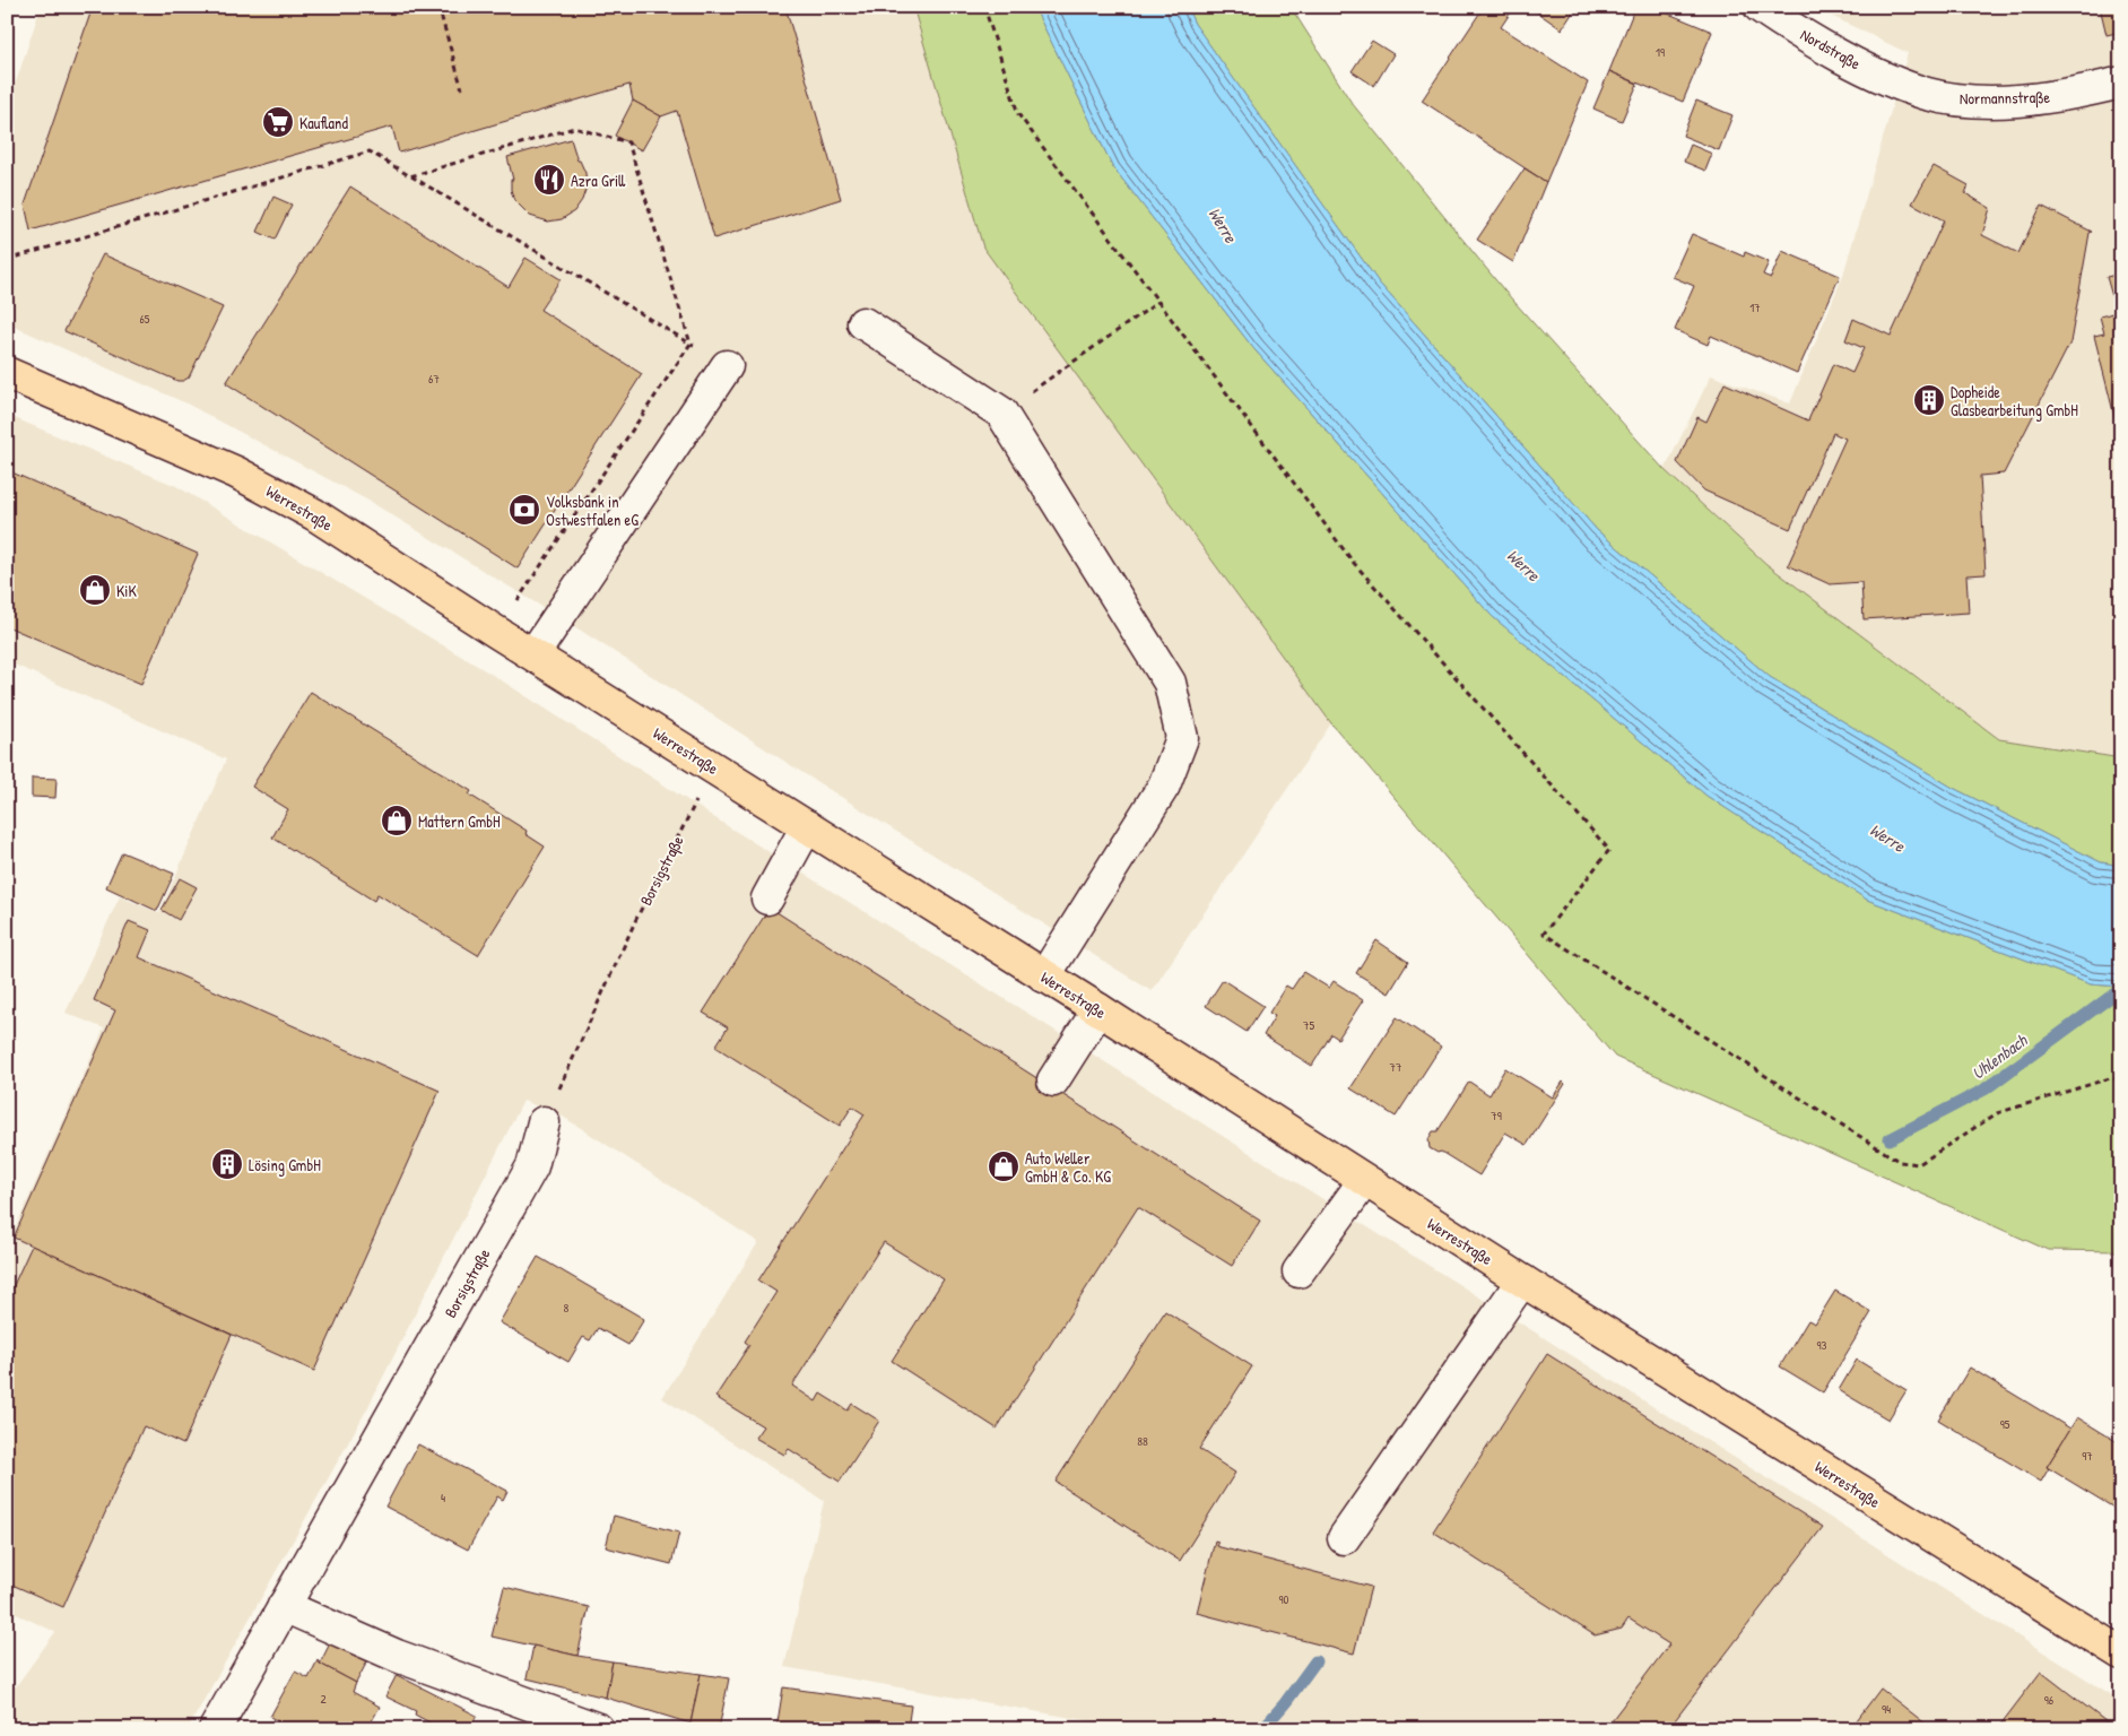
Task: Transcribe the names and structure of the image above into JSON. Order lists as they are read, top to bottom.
{
  "streets": {
    "main road": ["Werrestraße"],
    "street": ["Nordstraße", "Normannstraße", "Borsigstraße"]
  },
  "crossings": [
    ["Nordstraße", "Normannstraße"]
  ],
  "water": ["Werre", "Uhlenbach"],
  "places": {
    "supermarket": ["Kaufland"],
    "restaurant": ["Azra Grill"],
    "building": ["Dopheide Glasbearbeitung GmbH", "Lösing GmbH"],
    "bank": ["Volksbank in Ostwestfalen eG"],
    "shop": ["KiK", "Mattern GmbH", "Auto Weller GmbH & Co. KG"]
  },
  "house_numbers": [
    "19",
    "17",
    "65",
    "67",
    "75",
    "77",
    "79",
    "8",
    "93",
    "95",
    "88",
    "97",
    "4",
    "90",
    "2",
    "96",
    "94"
  ]
}
